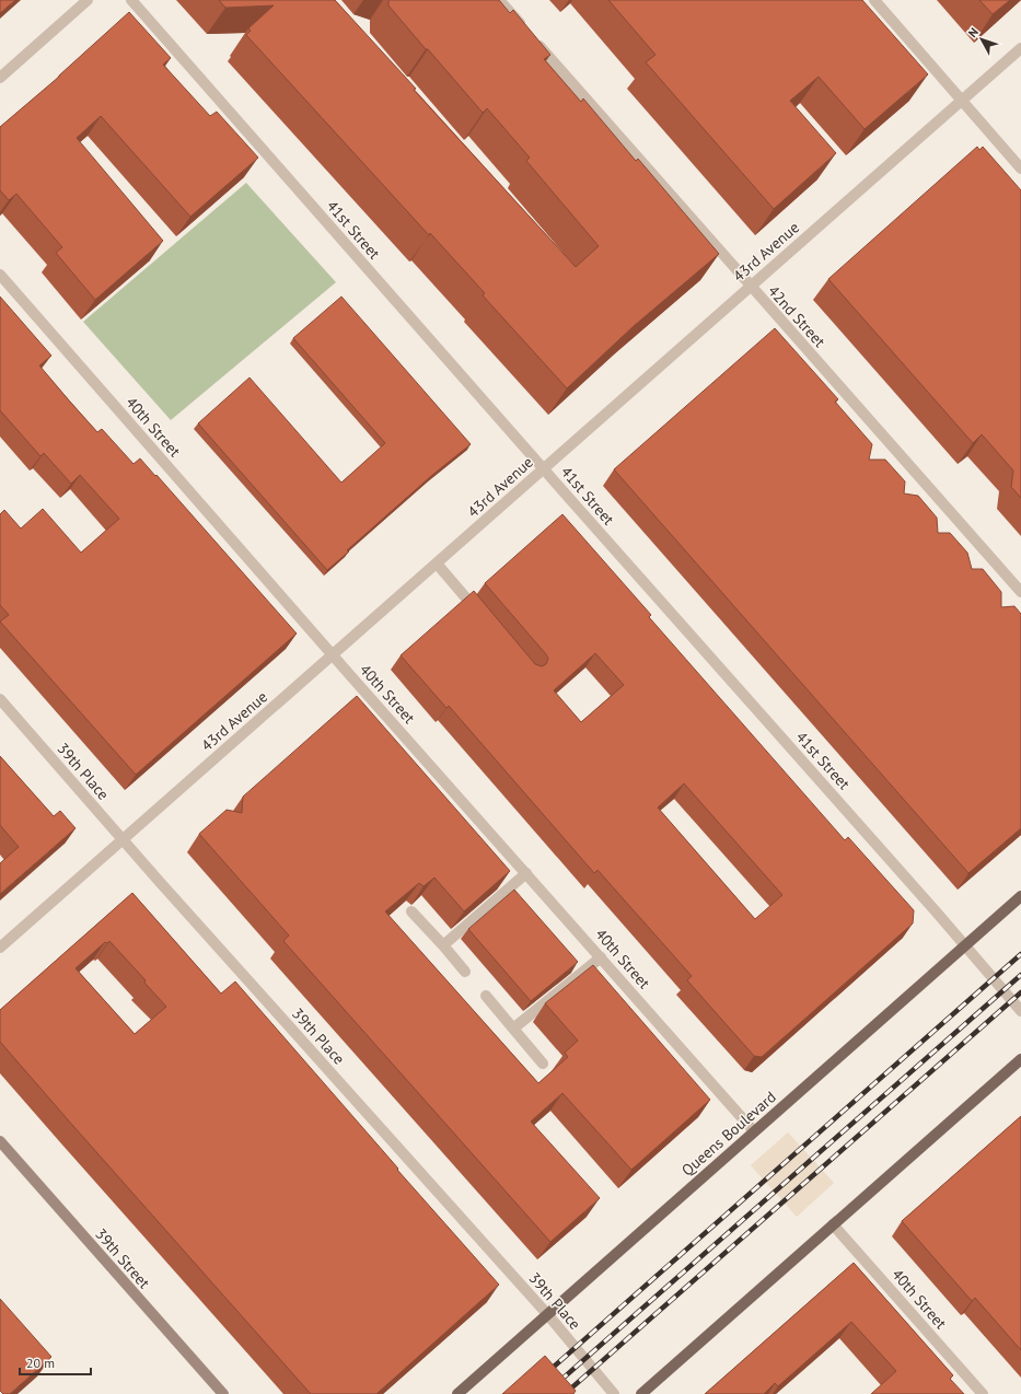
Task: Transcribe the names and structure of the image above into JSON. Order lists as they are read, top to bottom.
{
  "streets": {
    "main road": ["Queens Boulevard", "39th Street"],
    "street": [
      "41st Street",
      "43rd Avenue",
      "42nd Street",
      "40th Street",
      "39th Place"
    ]
  },
  "crossings": [
    ["41st Street", "43rd Avenue"],
    ["41st Street", "Queens Boulevard"],
    ["43rd Avenue", "42nd Street"],
    ["43rd Avenue", "40th Street"],
    ["43rd Avenue", "39th Place"],
    ["40th Street", "Queens Boulevard"],
    ["39th Place", "Queens Boulevard"]
  ],
  "scale_bar": "20 m",
  "north": "top left"
}
